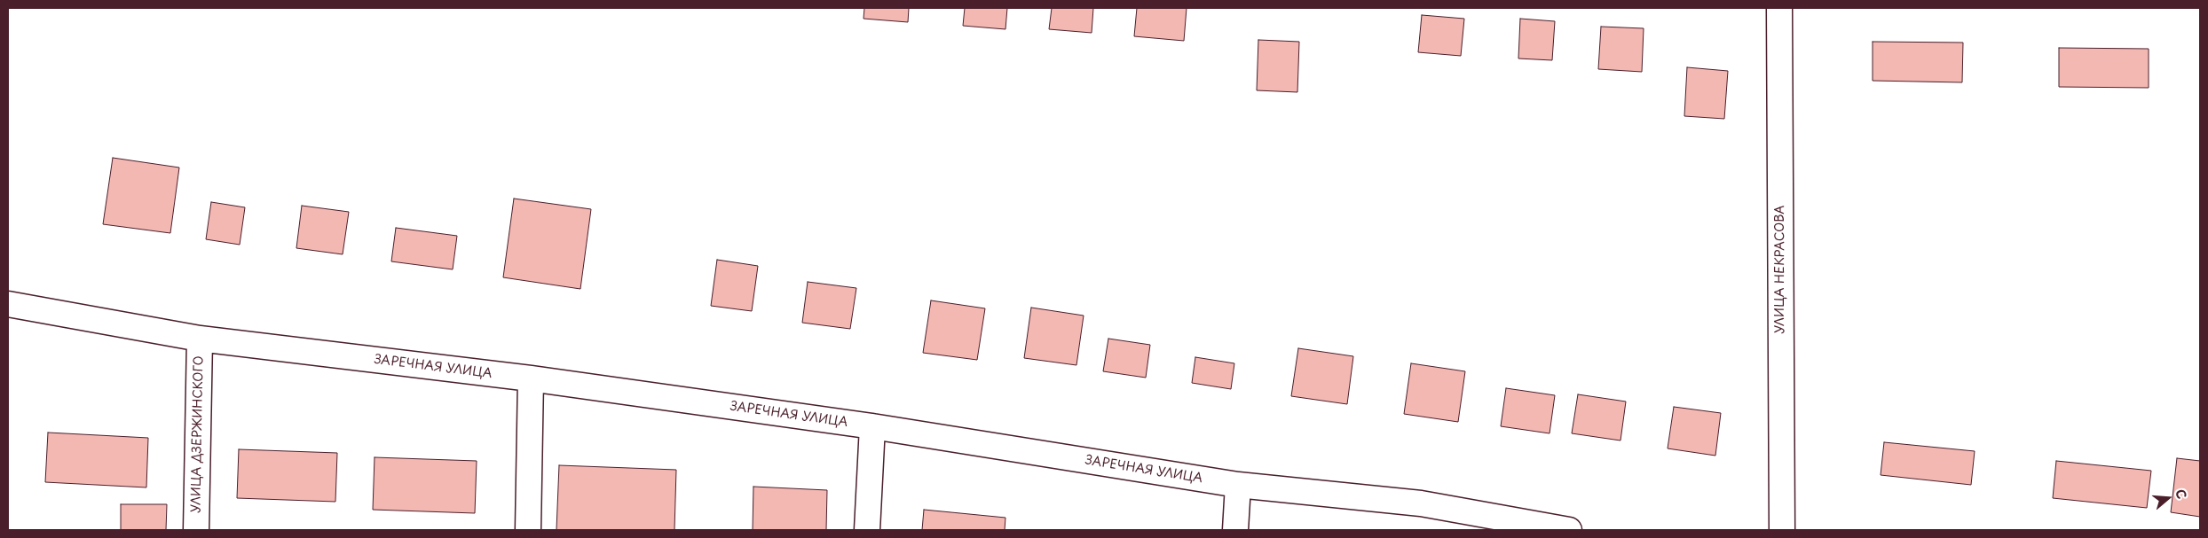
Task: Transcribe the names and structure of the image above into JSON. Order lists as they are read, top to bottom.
{
  "streets": {
    "street": ["УЛИЦА НЕКРАСОВА", "ЗАРЕЧНАЯ УЛИЦА", "УЛИЦА ДЗЕРЖИНСКОГО"]
  },
  "crossings": [
    ["ЗАРЕЧНАЯ УЛИЦА", "УЛИЦА ДЗЕРЖИНСКОГО"]
  ],
  "north": "right"
}
